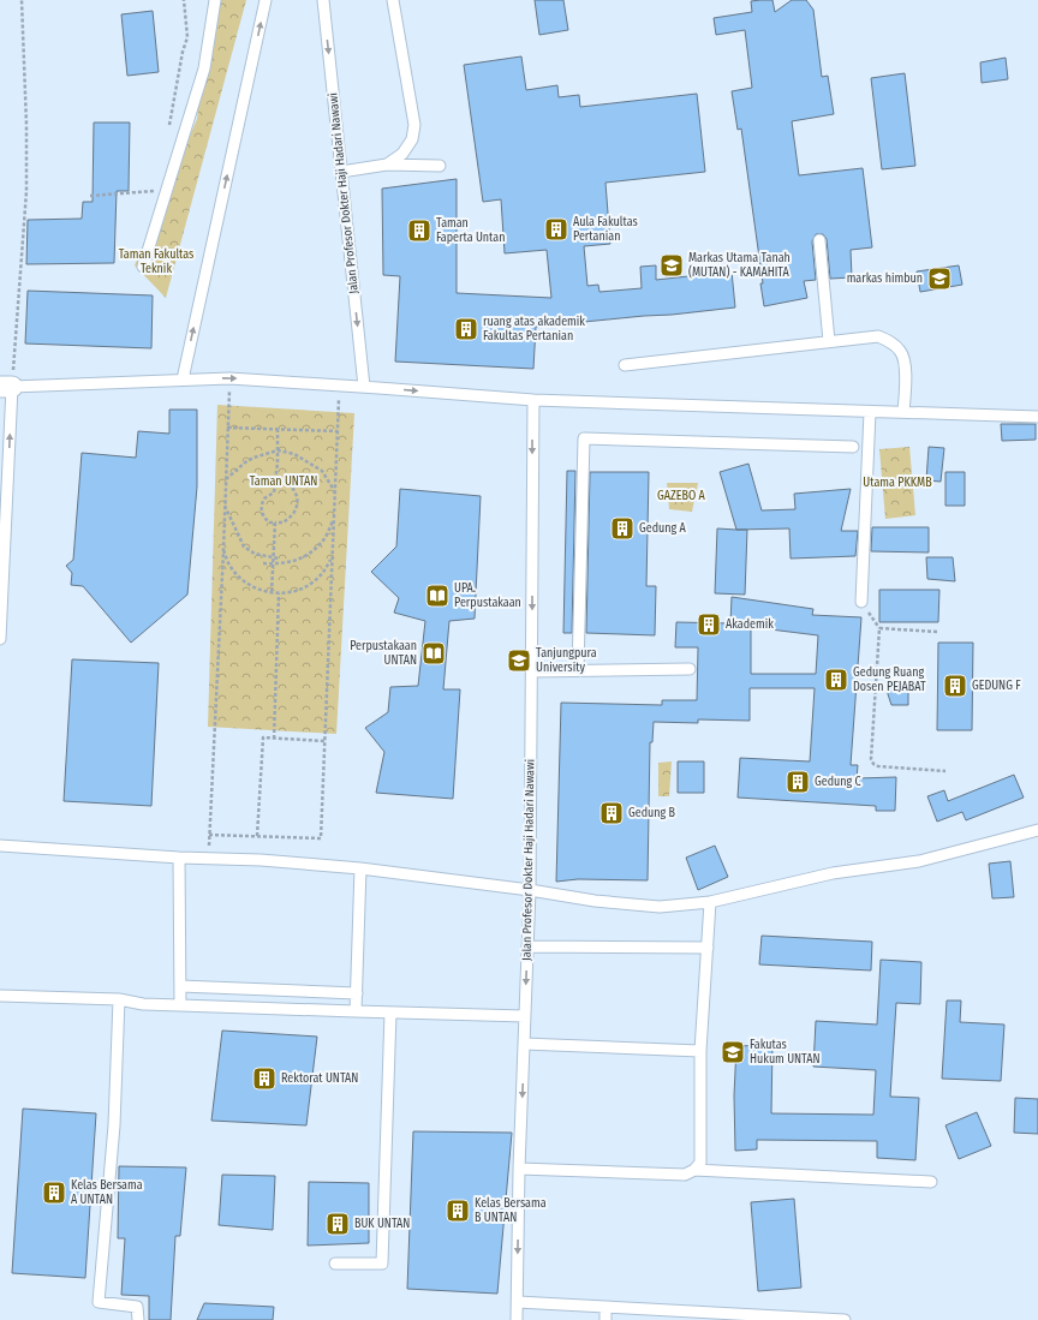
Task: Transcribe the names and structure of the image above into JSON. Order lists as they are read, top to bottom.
{
  "streets": {
    "lane": ["Jalan Profesor Dokter Haji Hadari Nawawi"]
  },
  "parks": [
    "Taman Fakultas Teknik",
    "Taman UNTAN",
    "Utama PKKMB",
    "GAZEBO A"
  ],
  "places": {
    "building": [
      "Aula Fakultas Pertanian",
      "Taman Faperta Untan",
      "ruang atas akademik Fakultas Pertanian",
      "Gedung A",
      "Akademik",
      "Gedung Ruang Dosen PEJABAT",
      "GEDUNG F",
      "Gedung C",
      "Gedung B",
      "Rektorat UNTAN",
      "Kelas Bersama A UNTAN",
      "Kelas Bersama B UNTAN",
      "BUK UNTAN"
    ],
    "school or university": [
      "Markas Utama Tanah (MUTAN) - KAMAHITA",
      "markas himbun",
      "Tanjungpura University",
      "Fakutas Hukum UNTAN"
    ],
    "library": ["UPA. Perpustakaan", "Perpustakaan UNTAN"]
  }
}
